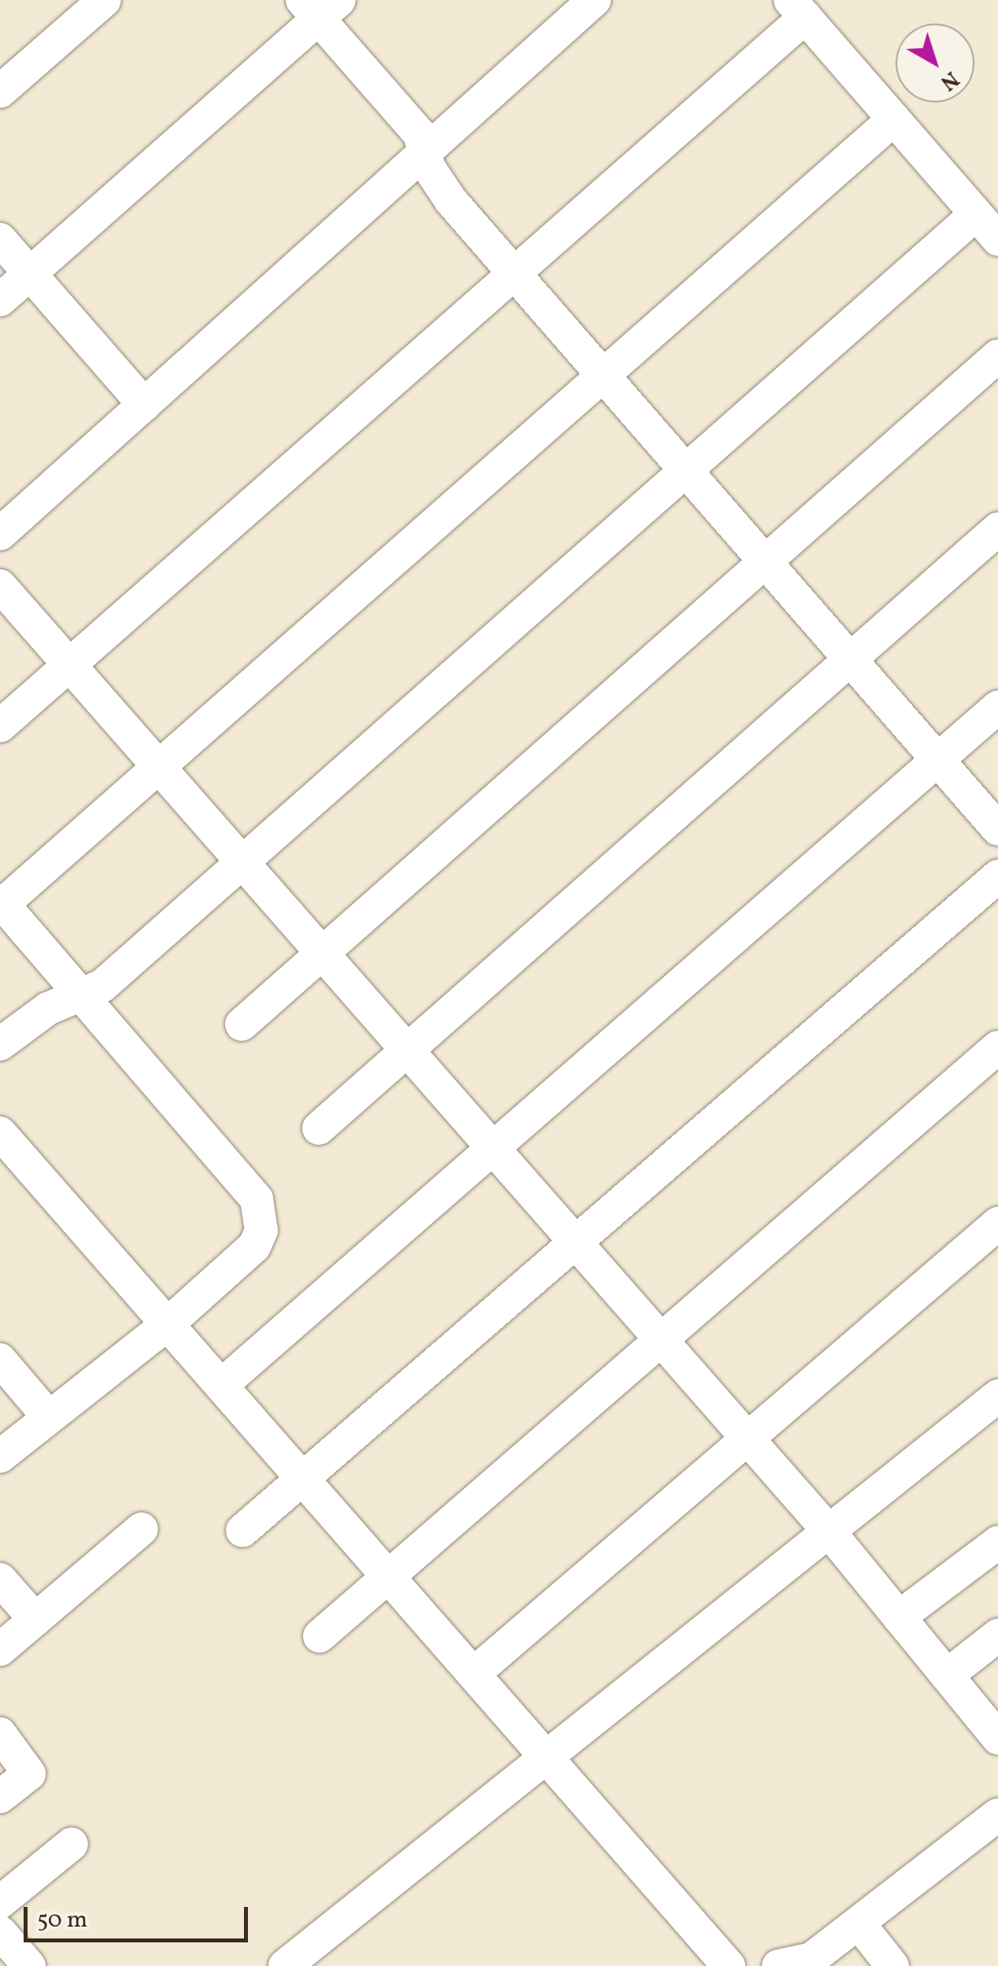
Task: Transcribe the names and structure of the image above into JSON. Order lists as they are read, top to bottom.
{
  "scale_bar": "50 m",
  "north": "bottom right"
}
